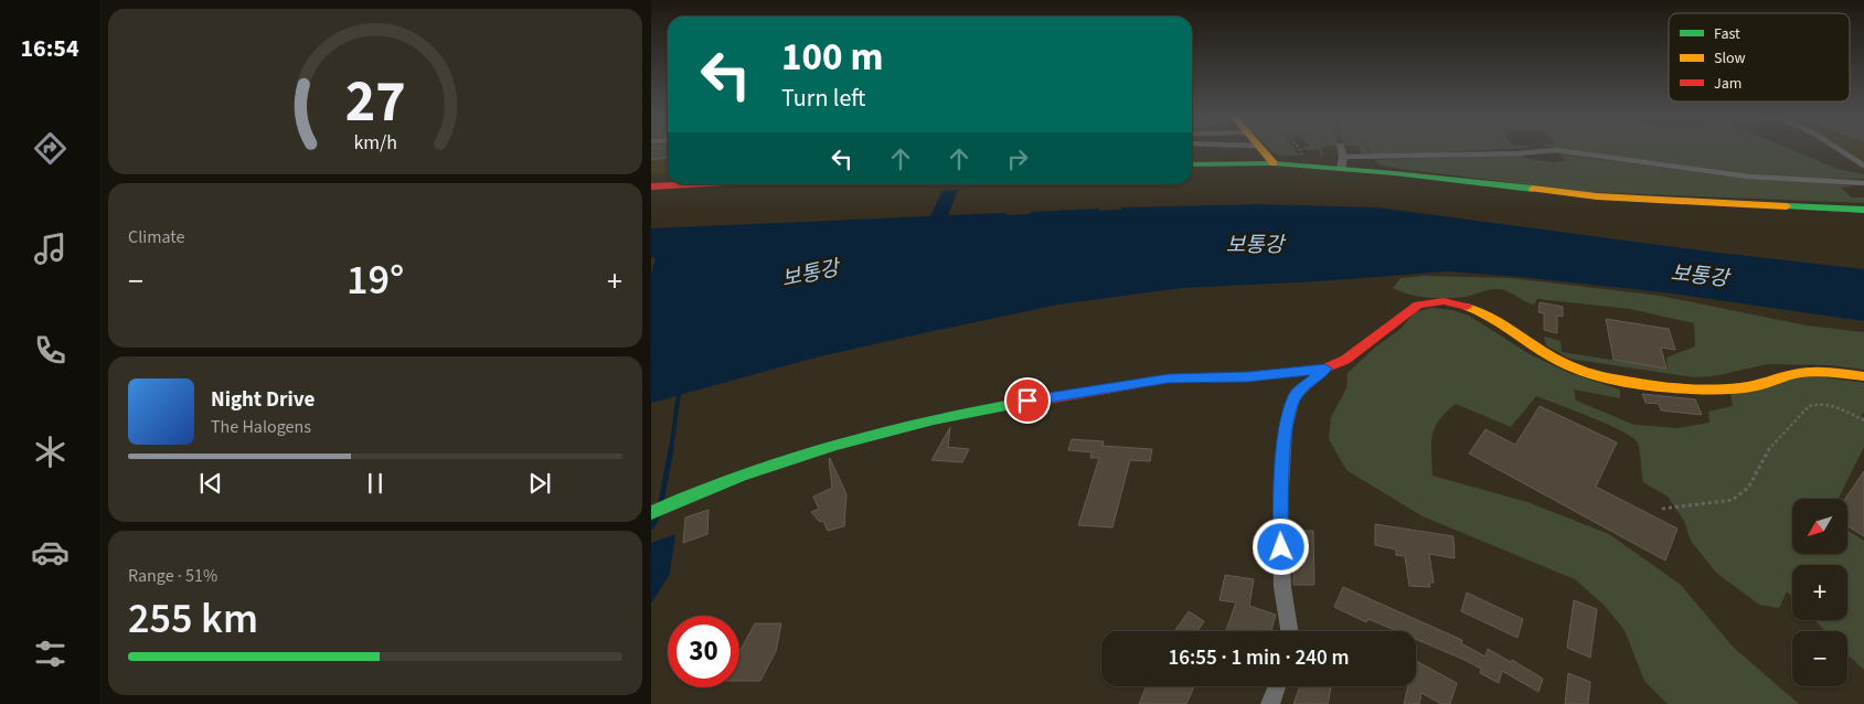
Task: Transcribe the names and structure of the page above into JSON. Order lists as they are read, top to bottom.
{
  "water": ["보통강"],
  "legend": ["Fast", "Slow", "Jam"],
  "north": "bottom left",
  "page": {
    "tabs": "16:54",
    "turn": ["100 m", "Turn left"],
    "tile": [
      "Climate",
      ["Range · 51%", "255 km"]
    ],
    "heat": ["−", "19°", "+"],
    "song": ["Night Drive", "The Halogens"],
    "map_buttons": ["+", "−"],
    "limit": "30",
    "trip": "16:55 · 1 min · 240 m",
    "gauge": ["27", "km/h"]
  }
}
